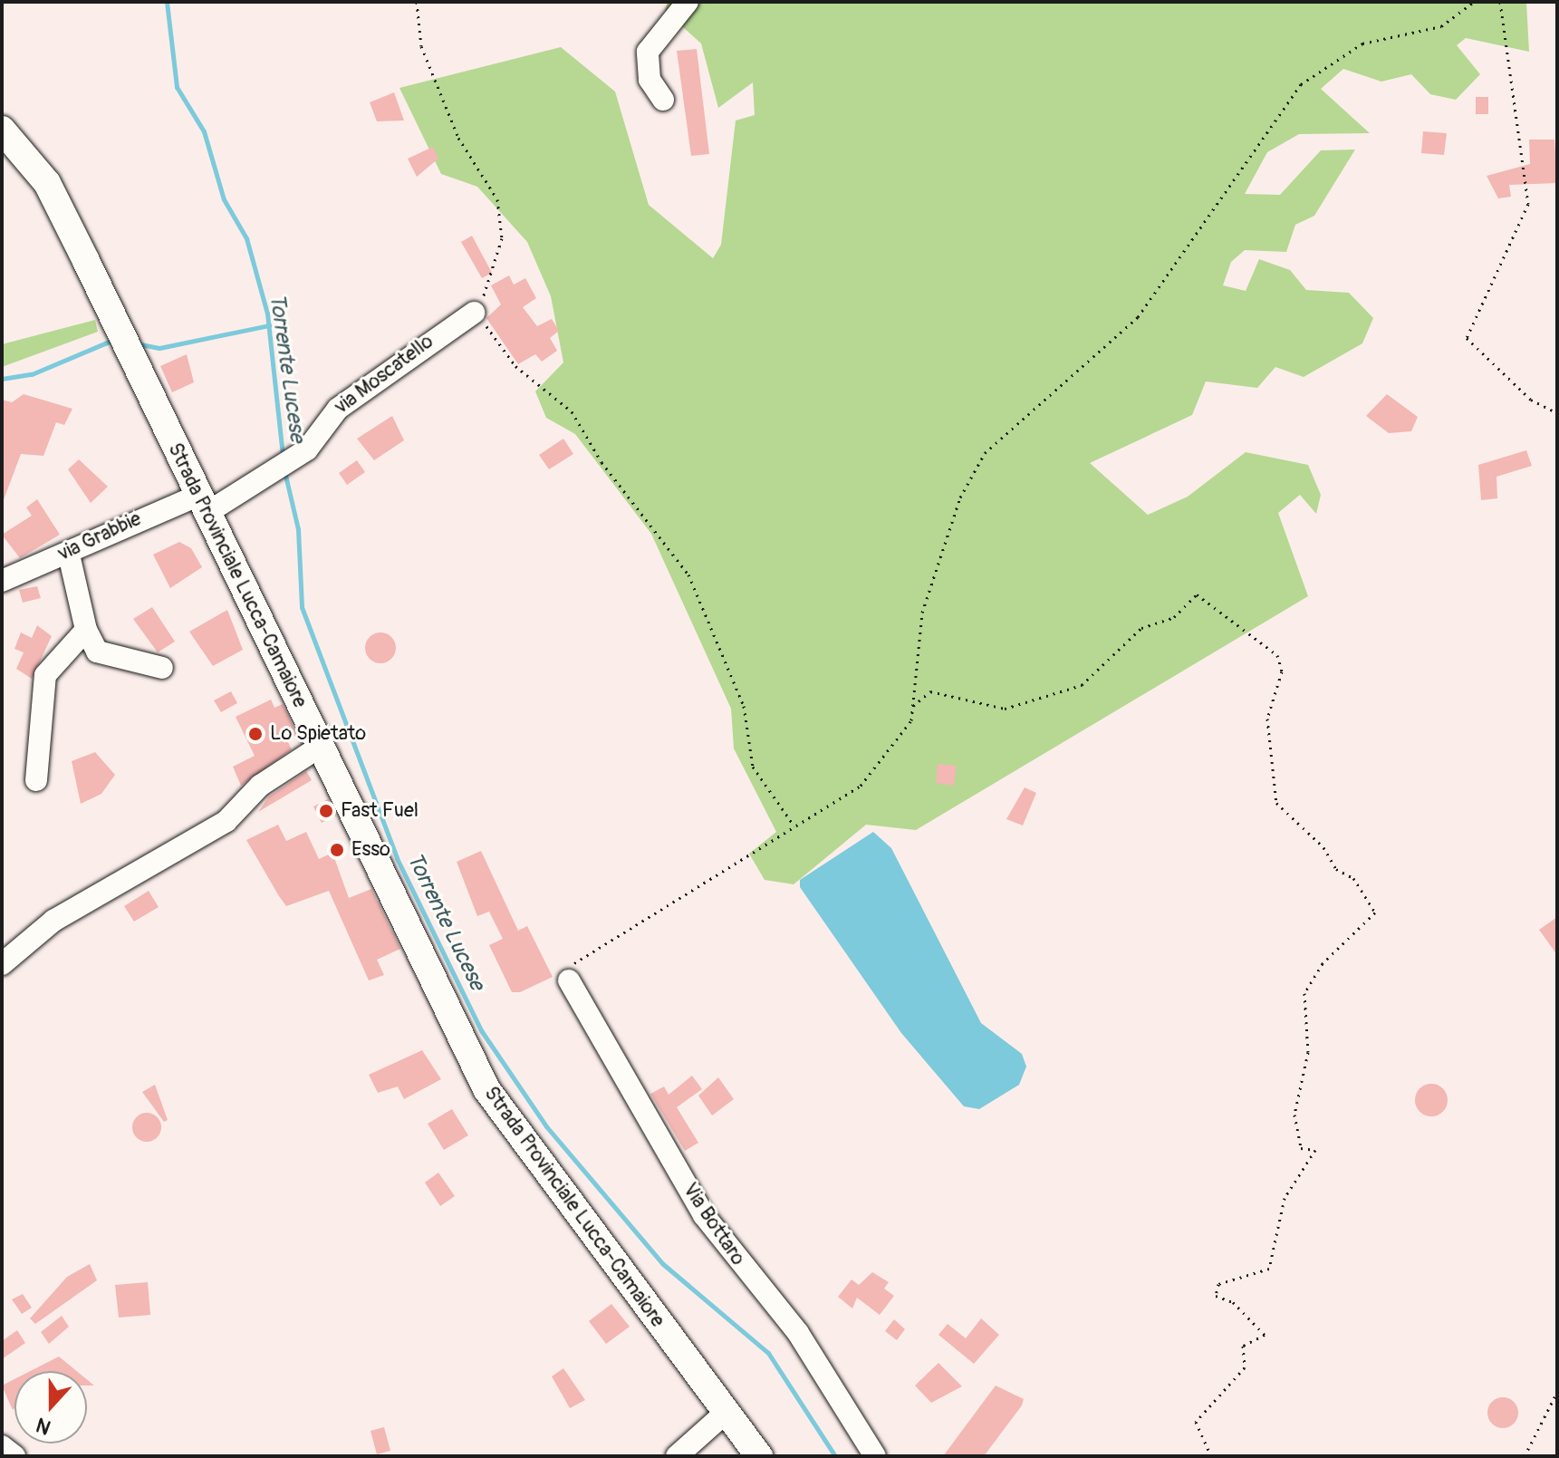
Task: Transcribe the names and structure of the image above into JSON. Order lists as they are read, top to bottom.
{
  "streets": {
    "main road": ["Strada Provinciale Lucca-Camaiore"],
    "street": ["via Moscatello", "via Grabbie", "Via Bottaro"]
  },
  "crossings": [
    ["via Moscatello", "via Grabbie"],
    ["via Moscatello", "Strada Provinciale Lucca-Camaiore"],
    ["via Grabbie", "Strada Provinciale Lucca-Camaiore"]
  ],
  "water": ["Torrente Lucese"],
  "places": ["Lo Spietato", "Fast Fuel", "Esso"],
  "north": "bottom"
}
